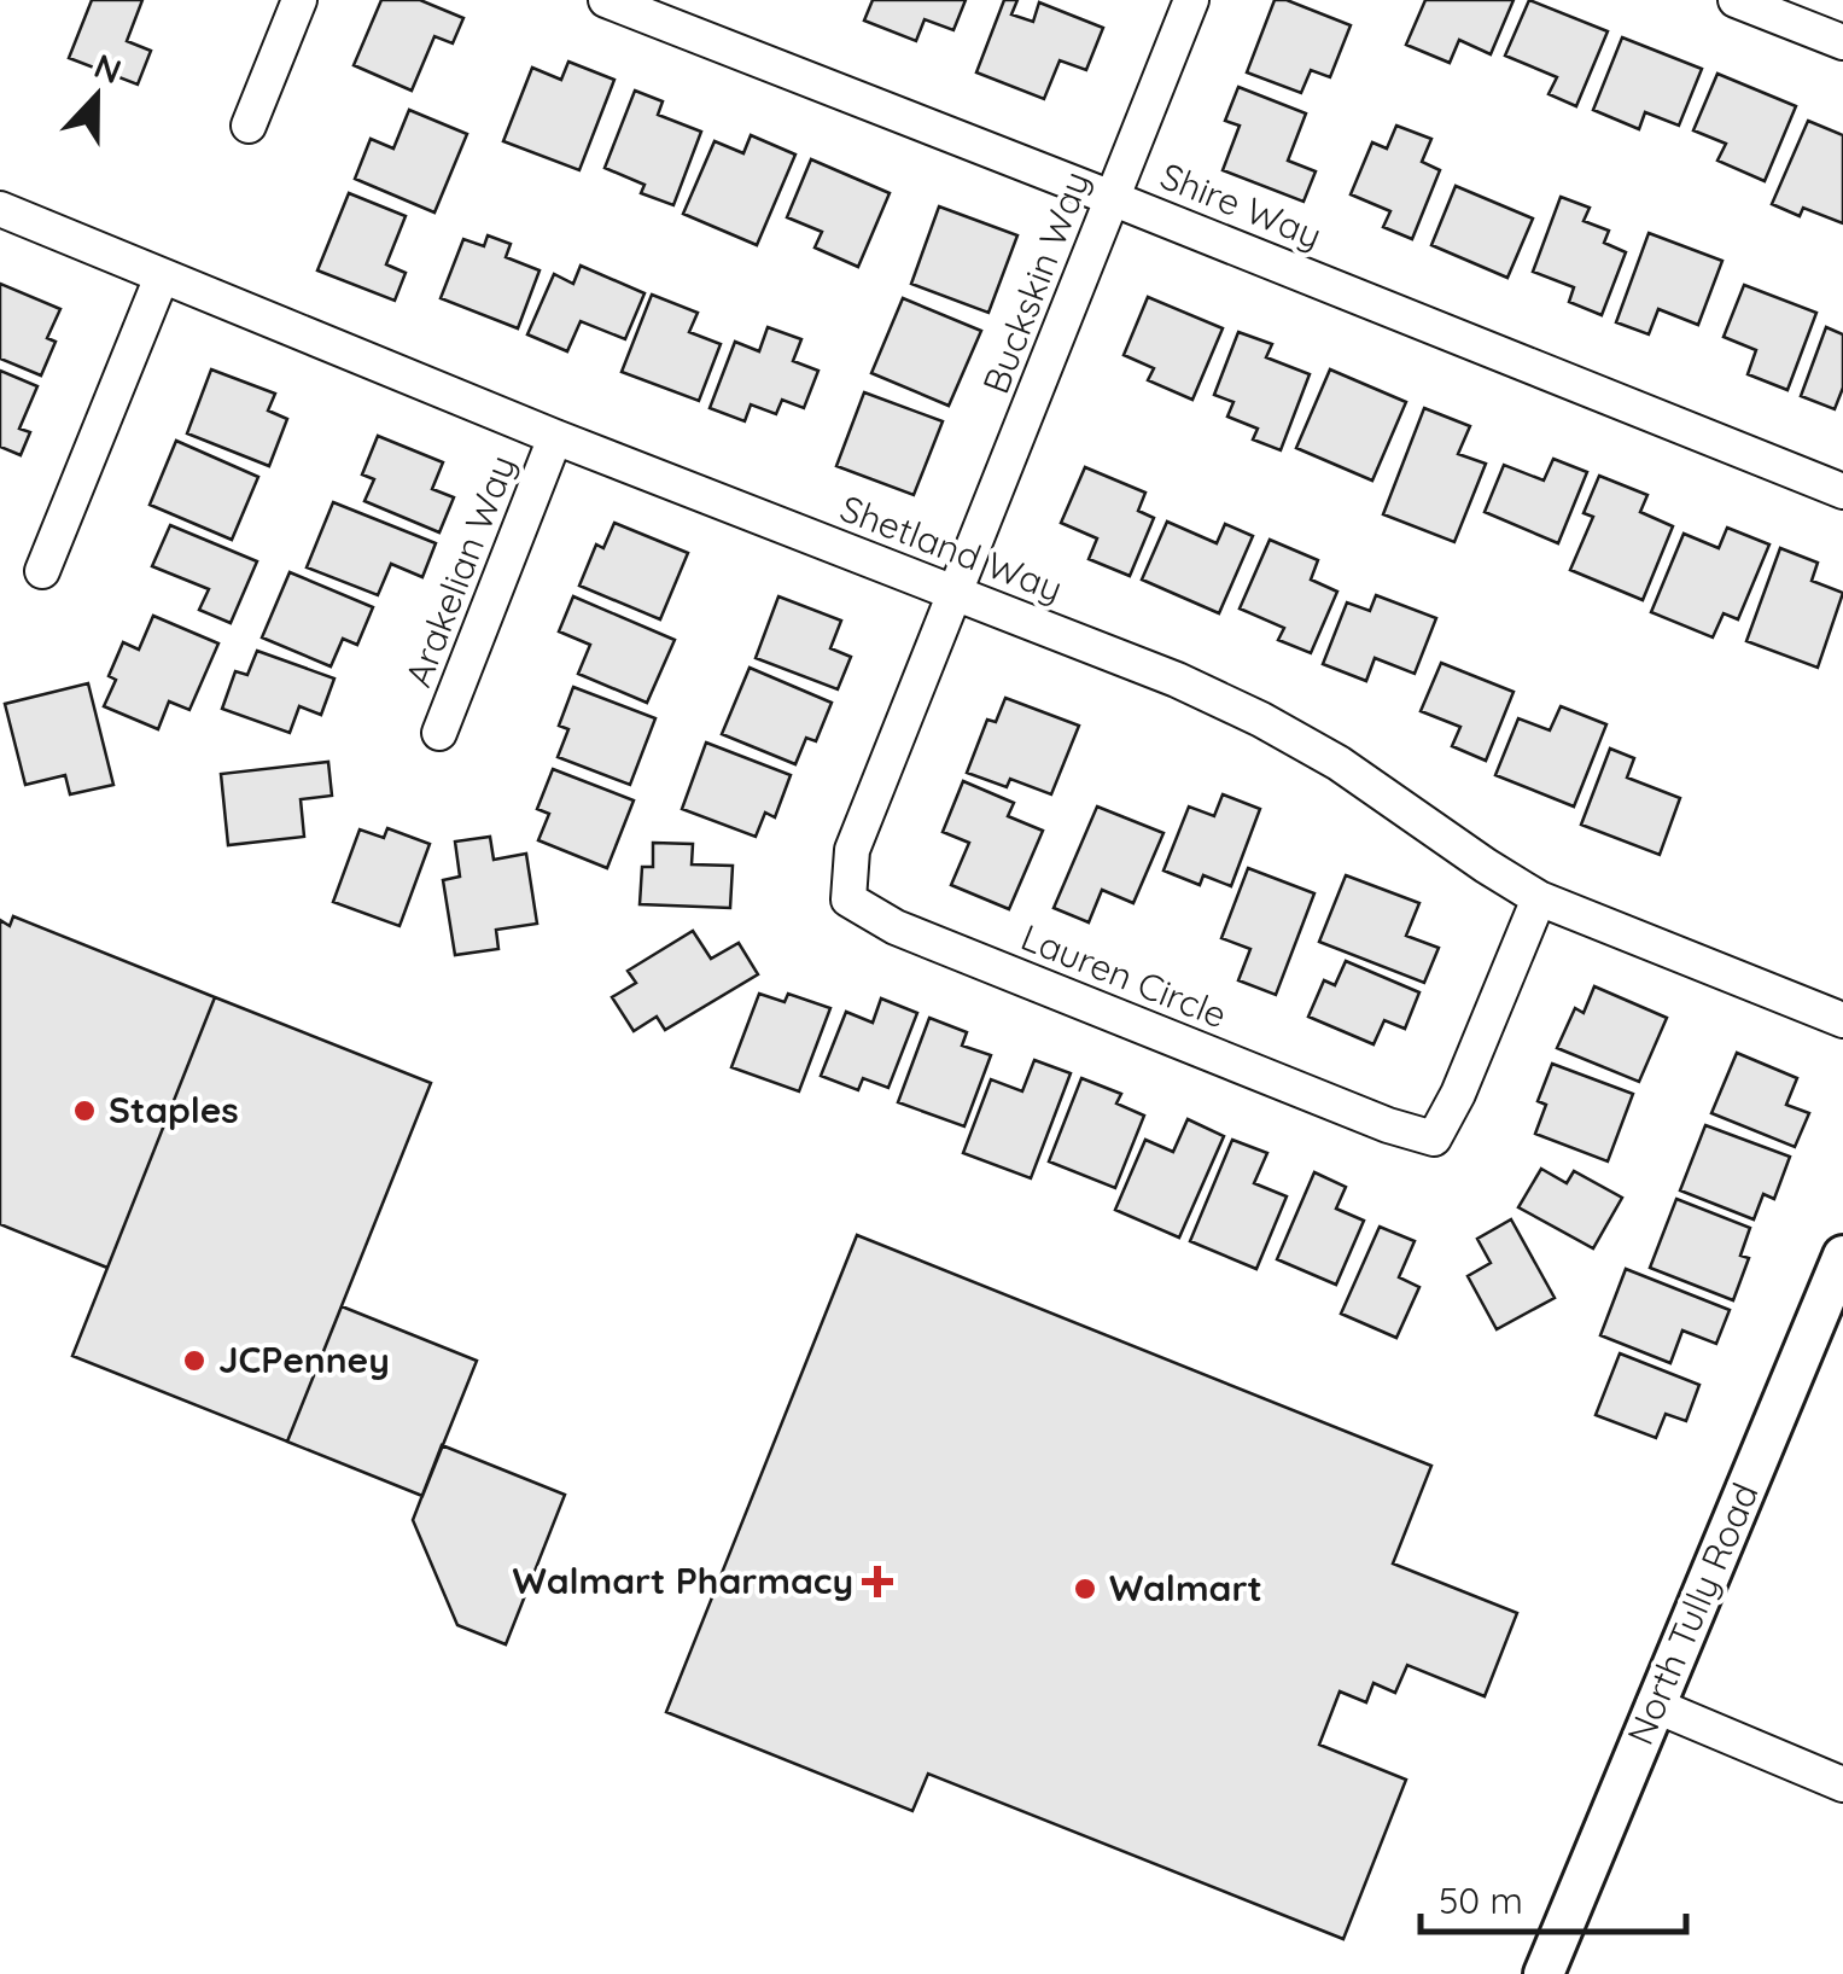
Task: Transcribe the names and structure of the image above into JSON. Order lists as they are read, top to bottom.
{
  "streets": {
    "street": [
      "Shire Way",
      "Buckskin Way",
      "Shetland Way",
      "Arakelian Way",
      "Lauren Circle",
      "North Tully Road"
    ]
  },
  "crossings": [
    ["Shire Way", "Buckskin Way"],
    ["Buckskin Way", "Shetland Way"],
    ["Buckskin Way", "Lauren Circle"],
    ["Shetland Way", "Arakelian Way"],
    ["Shetland Way", "Lauren Circle"]
  ],
  "places": {
    "other": ["Staples", "JCPenney", "Walmart"],
    "health": ["Walmart Pharmacy"]
  },
  "scale_bar": "50 m",
  "north": "top"
}
